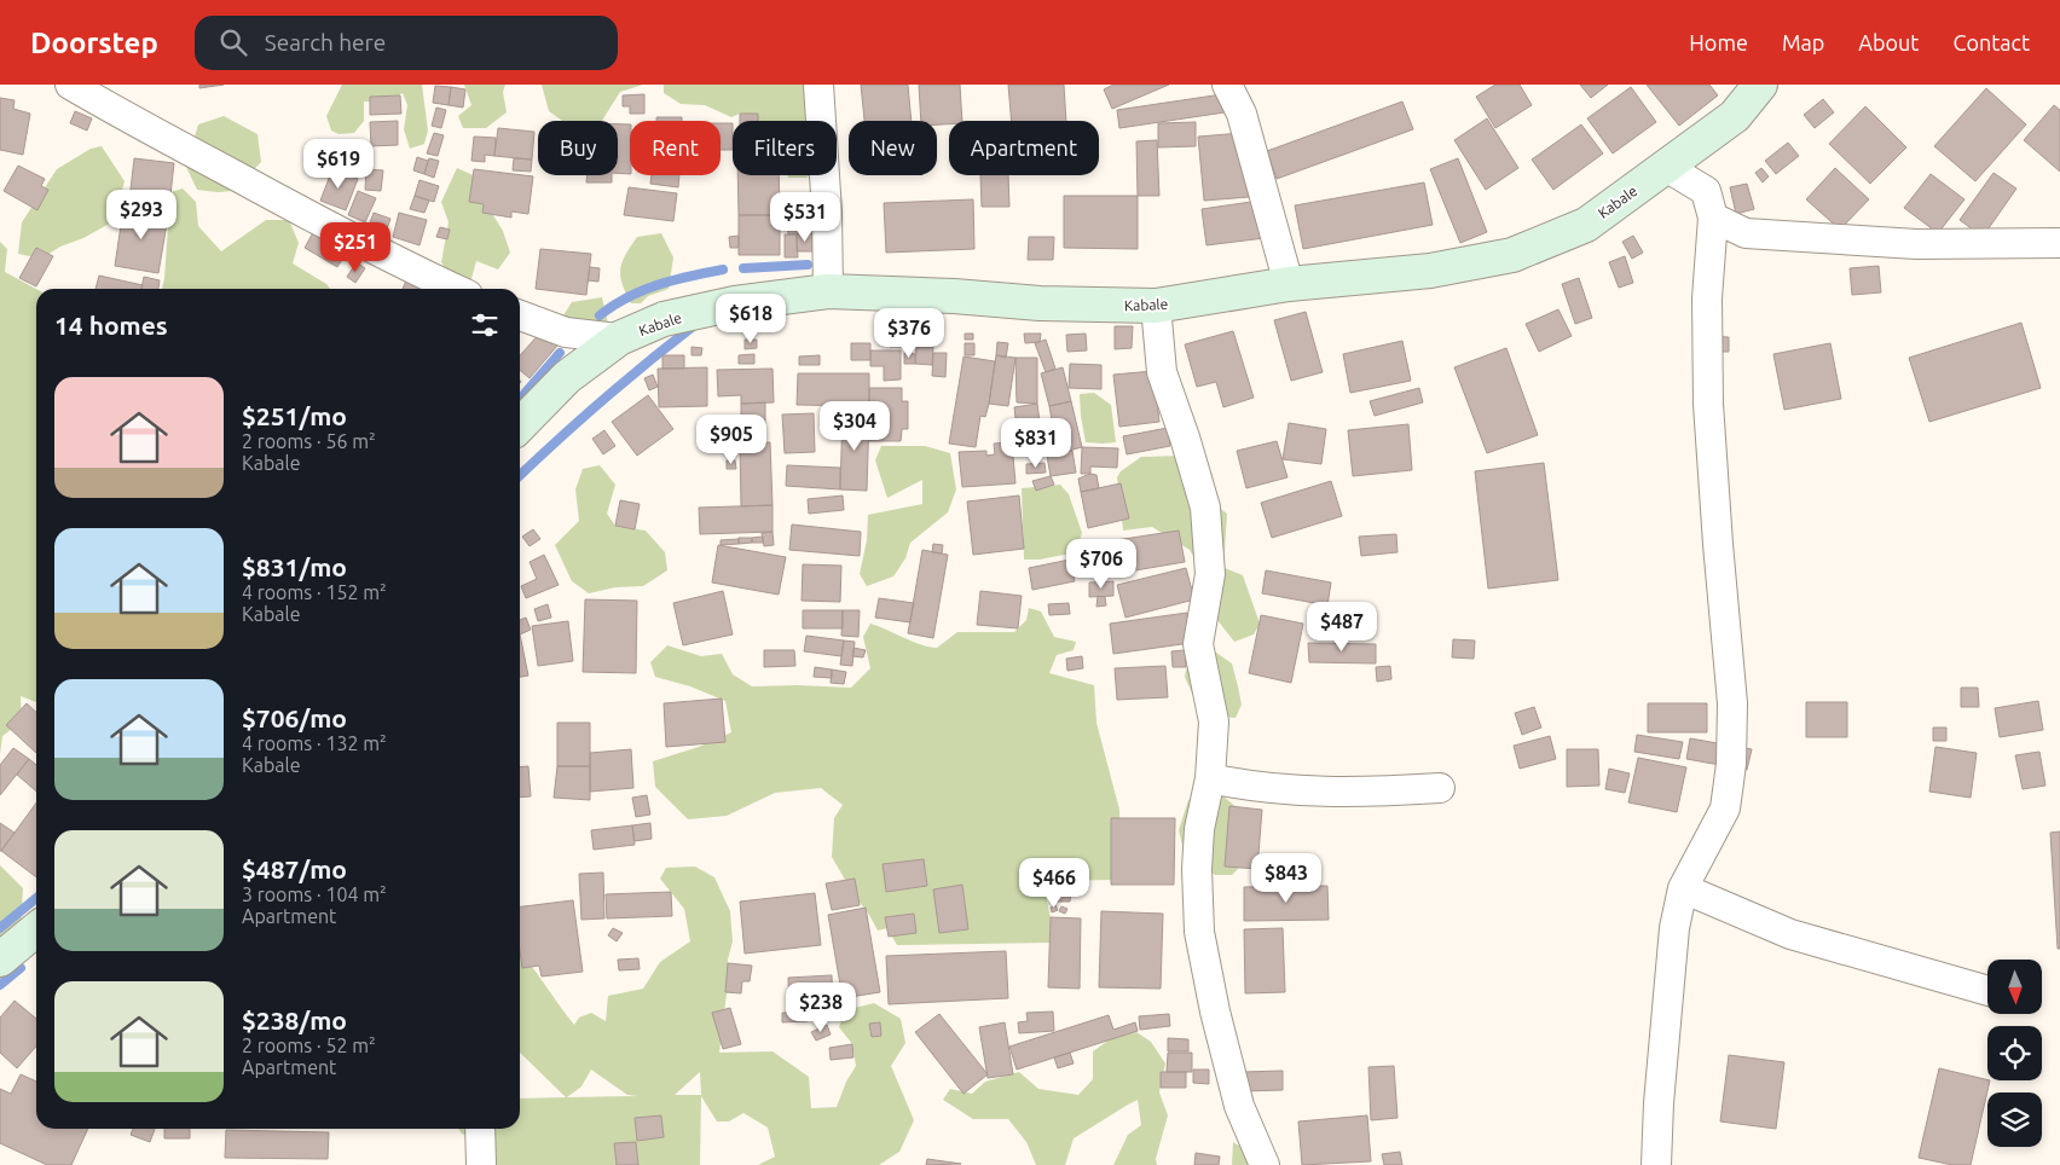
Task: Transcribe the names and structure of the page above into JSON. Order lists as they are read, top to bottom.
{
  "streets": {
    "street": ["Kabale"]
  },
  "north": "bottom",
  "page": {
    "header": "Doorstep",
    "search": "Search here",
    "nav": [
      "Home",
      "Map",
      "About",
      "Contact"
    ],
    "chip": [
      "Buy",
      "Rent",
      "Filters",
      "New",
      "Apartment"
    ],
    "price": [
      "$619",
      "$293",
      "$531",
      "$251",
      "$618",
      "$376",
      "$304",
      "$905",
      "$831",
      "$706",
      "$487",
      "$843",
      "$466",
      "$238"
    ],
    "heading": "14 homes",
    "list": [
      {
        "name": "$251/mo",
        "note": "2 rooms · 56 m² · Kabale"
      },
      {
        "name": "$831/mo",
        "note": "4 rooms · 152 m² · Kabale"
      },
      {
        "name": "$706/mo",
        "note": "4 rooms · 132 m² · Kabale"
      },
      {
        "name": "$487/mo",
        "note": "3 rooms · 104 m² · Apartment"
      },
      {
        "name": "$238/mo",
        "note": "2 rooms · 52 m² · Apartment"
      }
    ]
  }
}
